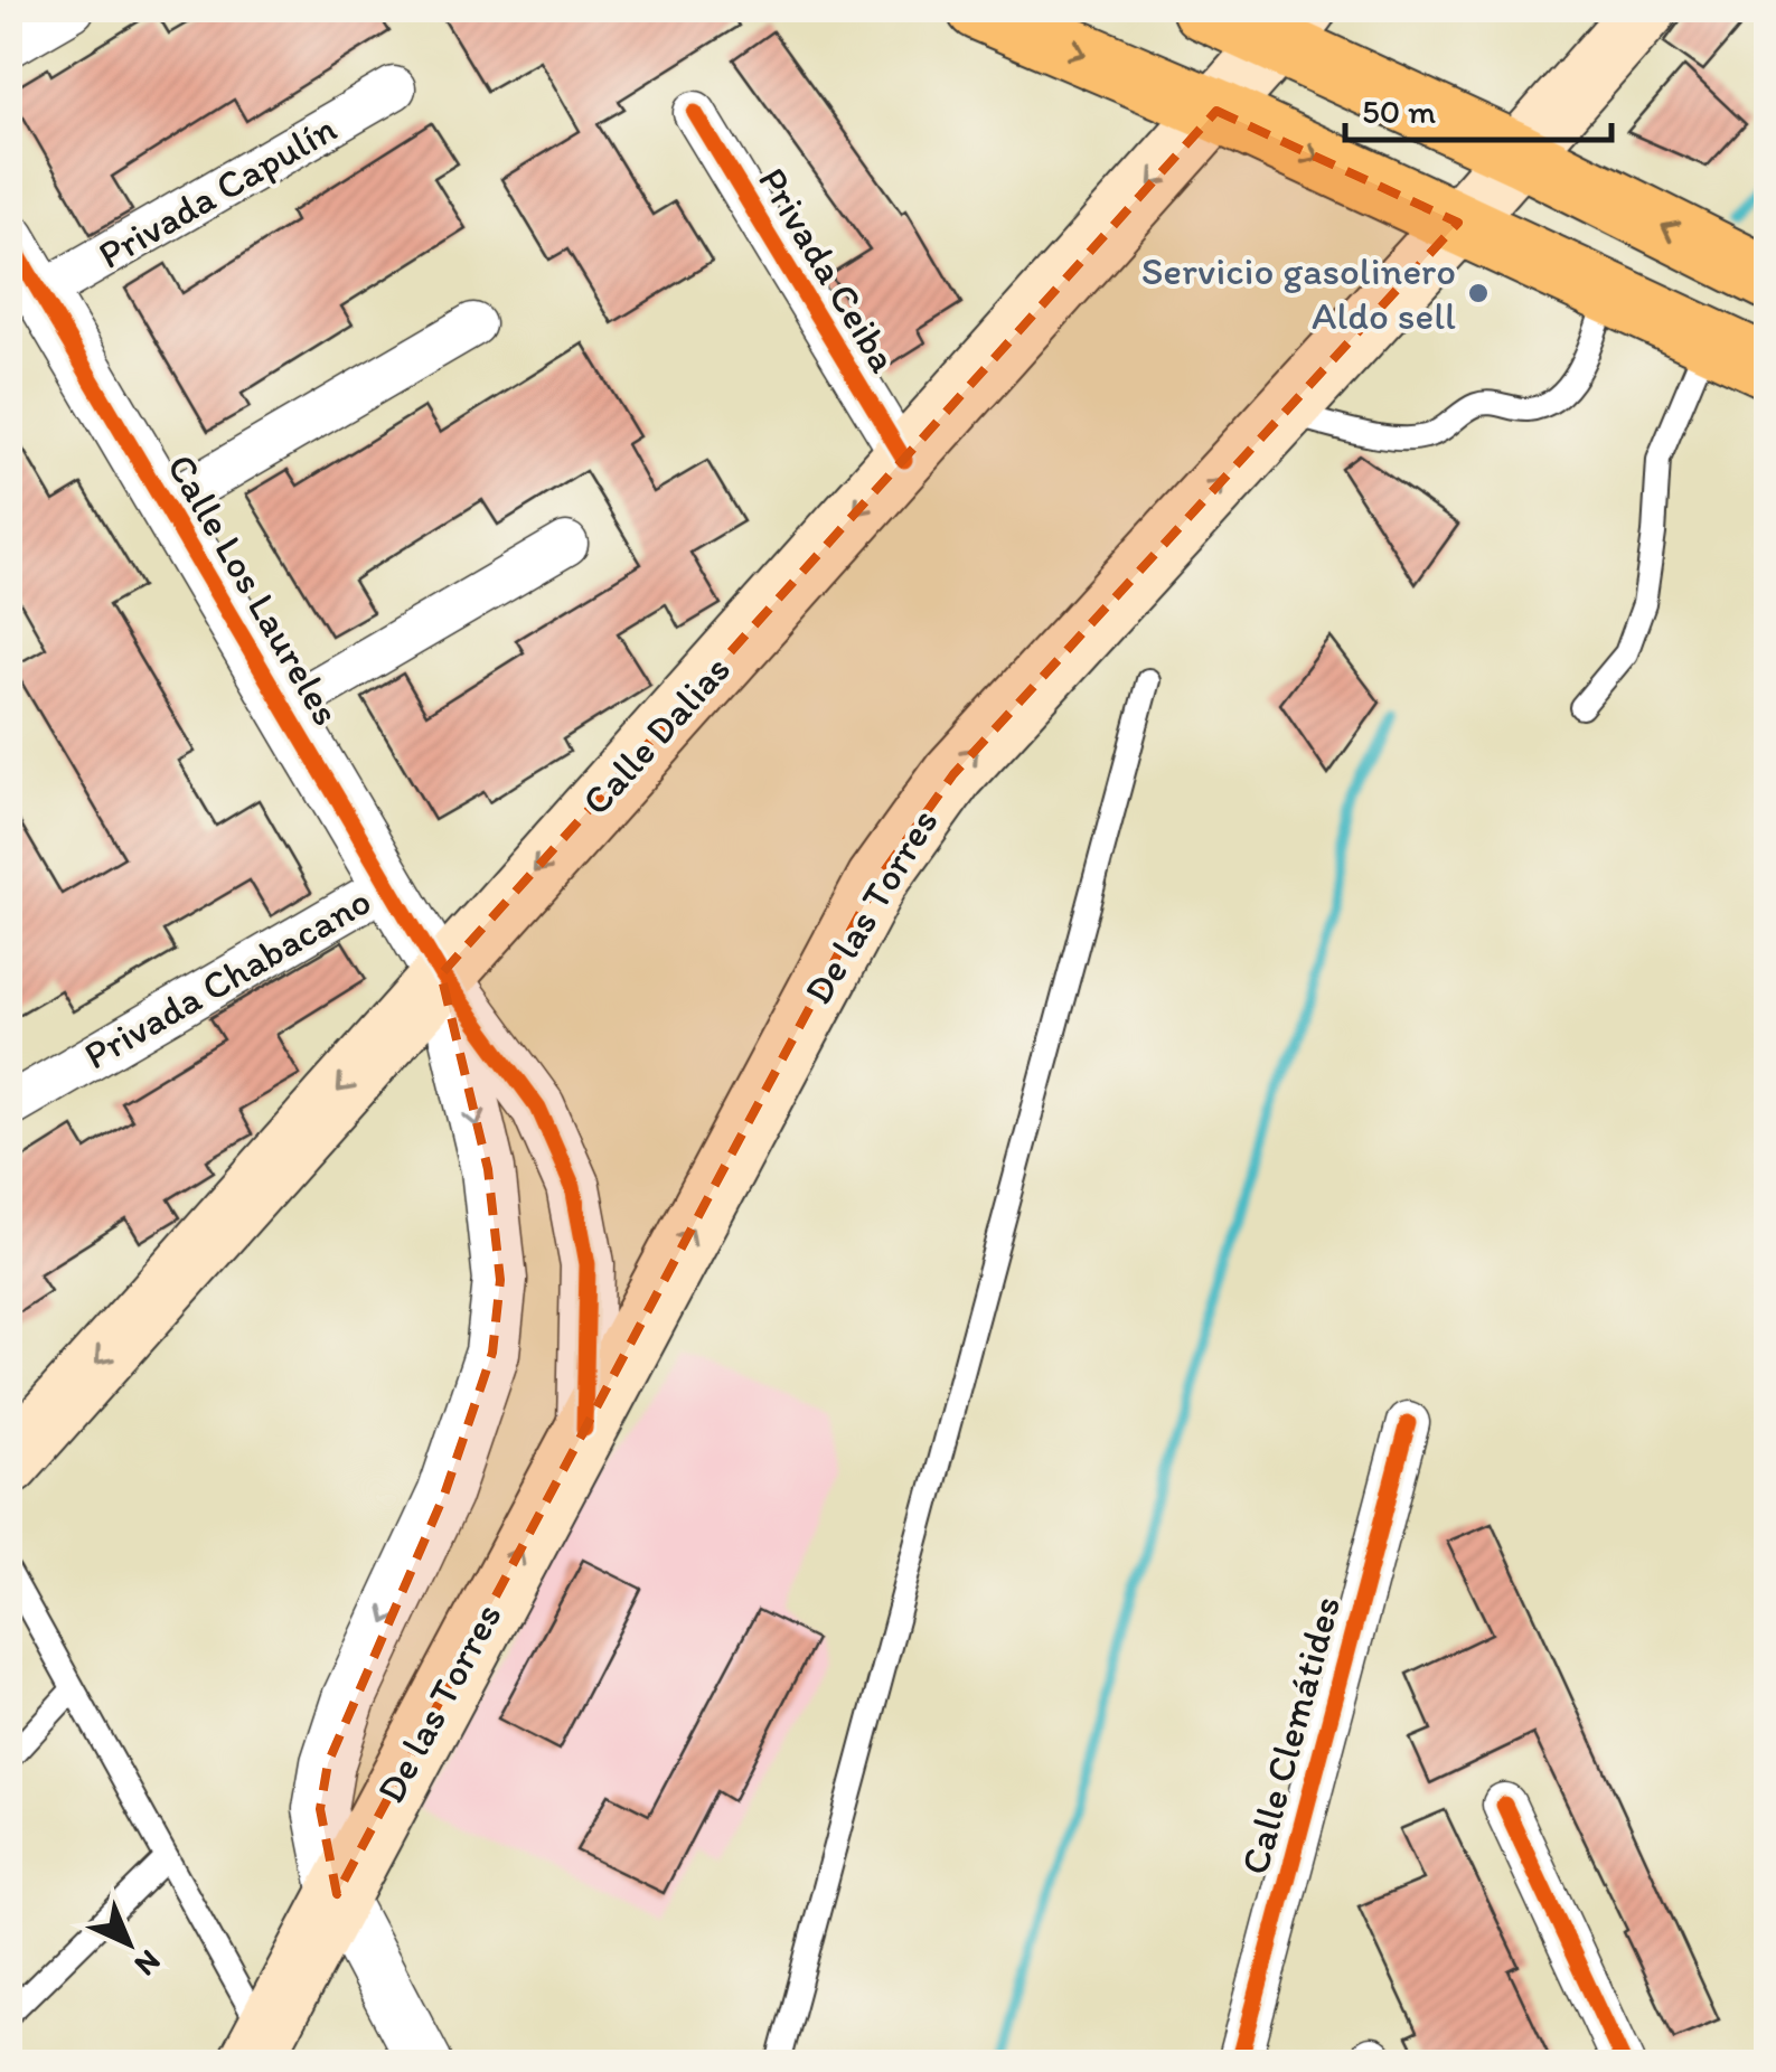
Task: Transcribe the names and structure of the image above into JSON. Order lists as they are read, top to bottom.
{
  "streets": {
    "main road": ["Calle Dalias", "De las Torres"],
    "street": [
      "Privada Capulín",
      "Privada Ceiba",
      "Calle Los Laureles",
      "Privada Chabacano",
      "Calle Clemátides"
    ]
  },
  "crossings": [
    ["Privada Capulín", "Calle Los Laureles"],
    ["Privada Ceiba", "Calle Dalias"],
    ["Calle Los Laureles", "Calle Dalias"],
    ["Calle Los Laureles", "Privada Chabacano"]
  ],
  "one_way": ["Calle Dalias", "De las Torres"],
  "places": ["Servicio gasolinero Aldo sell"],
  "scale_bar": "50 m",
  "north": "bottom right"
}
